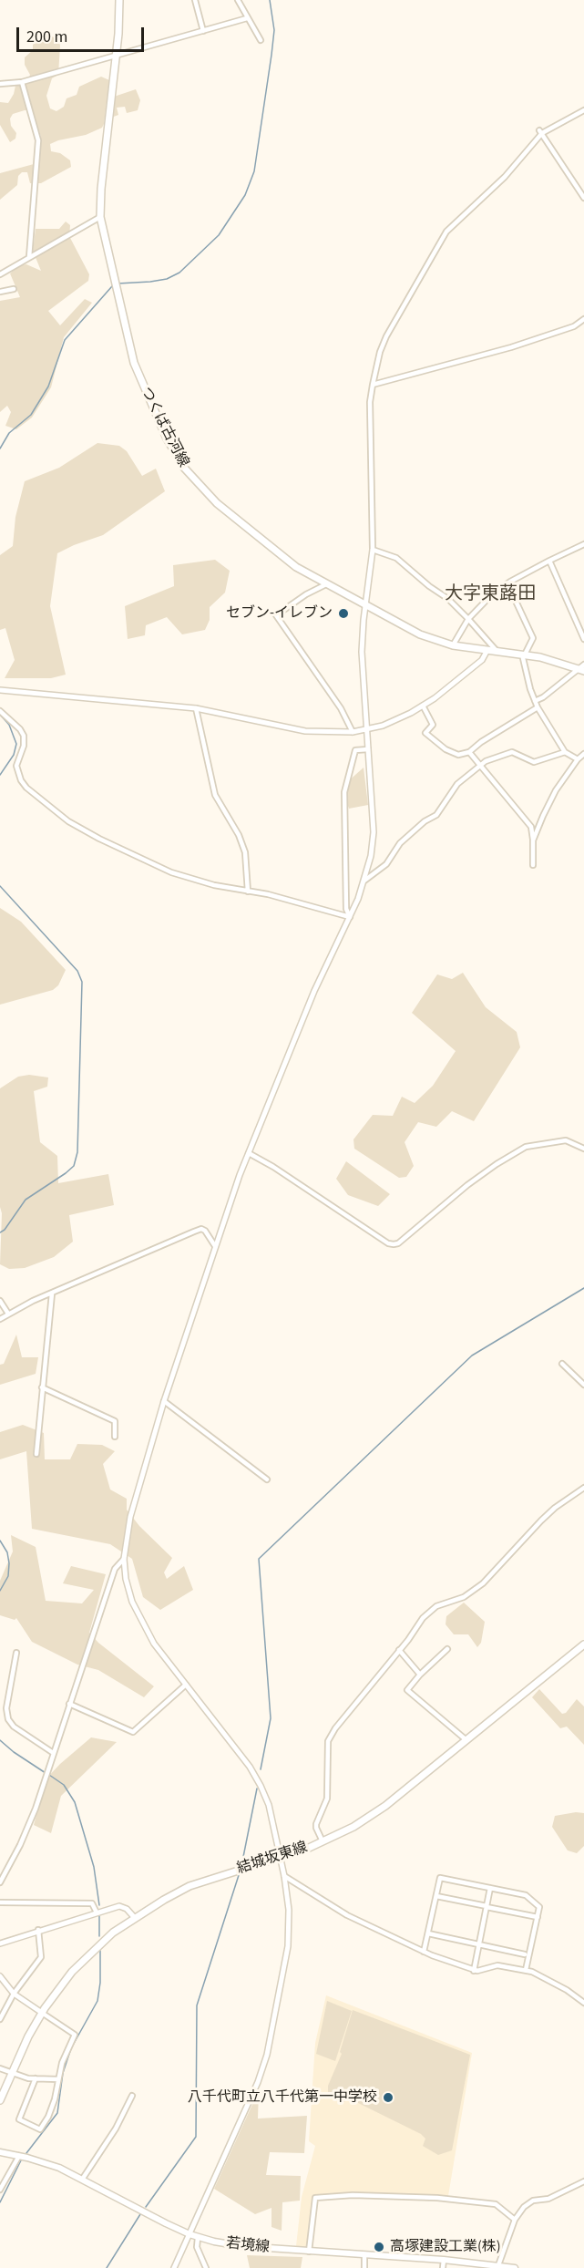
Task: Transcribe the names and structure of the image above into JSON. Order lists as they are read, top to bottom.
{
  "streets": {
    "main road": ["つくば古河線", "結城坂東線", "若境線"]
  },
  "districts": ["大字東蕗田"],
  "places": ["セブン-イレブン", "八千代町立八千代第一中学校", "高塚建設工業(株)"],
  "scale_bar": "200 m"
}
